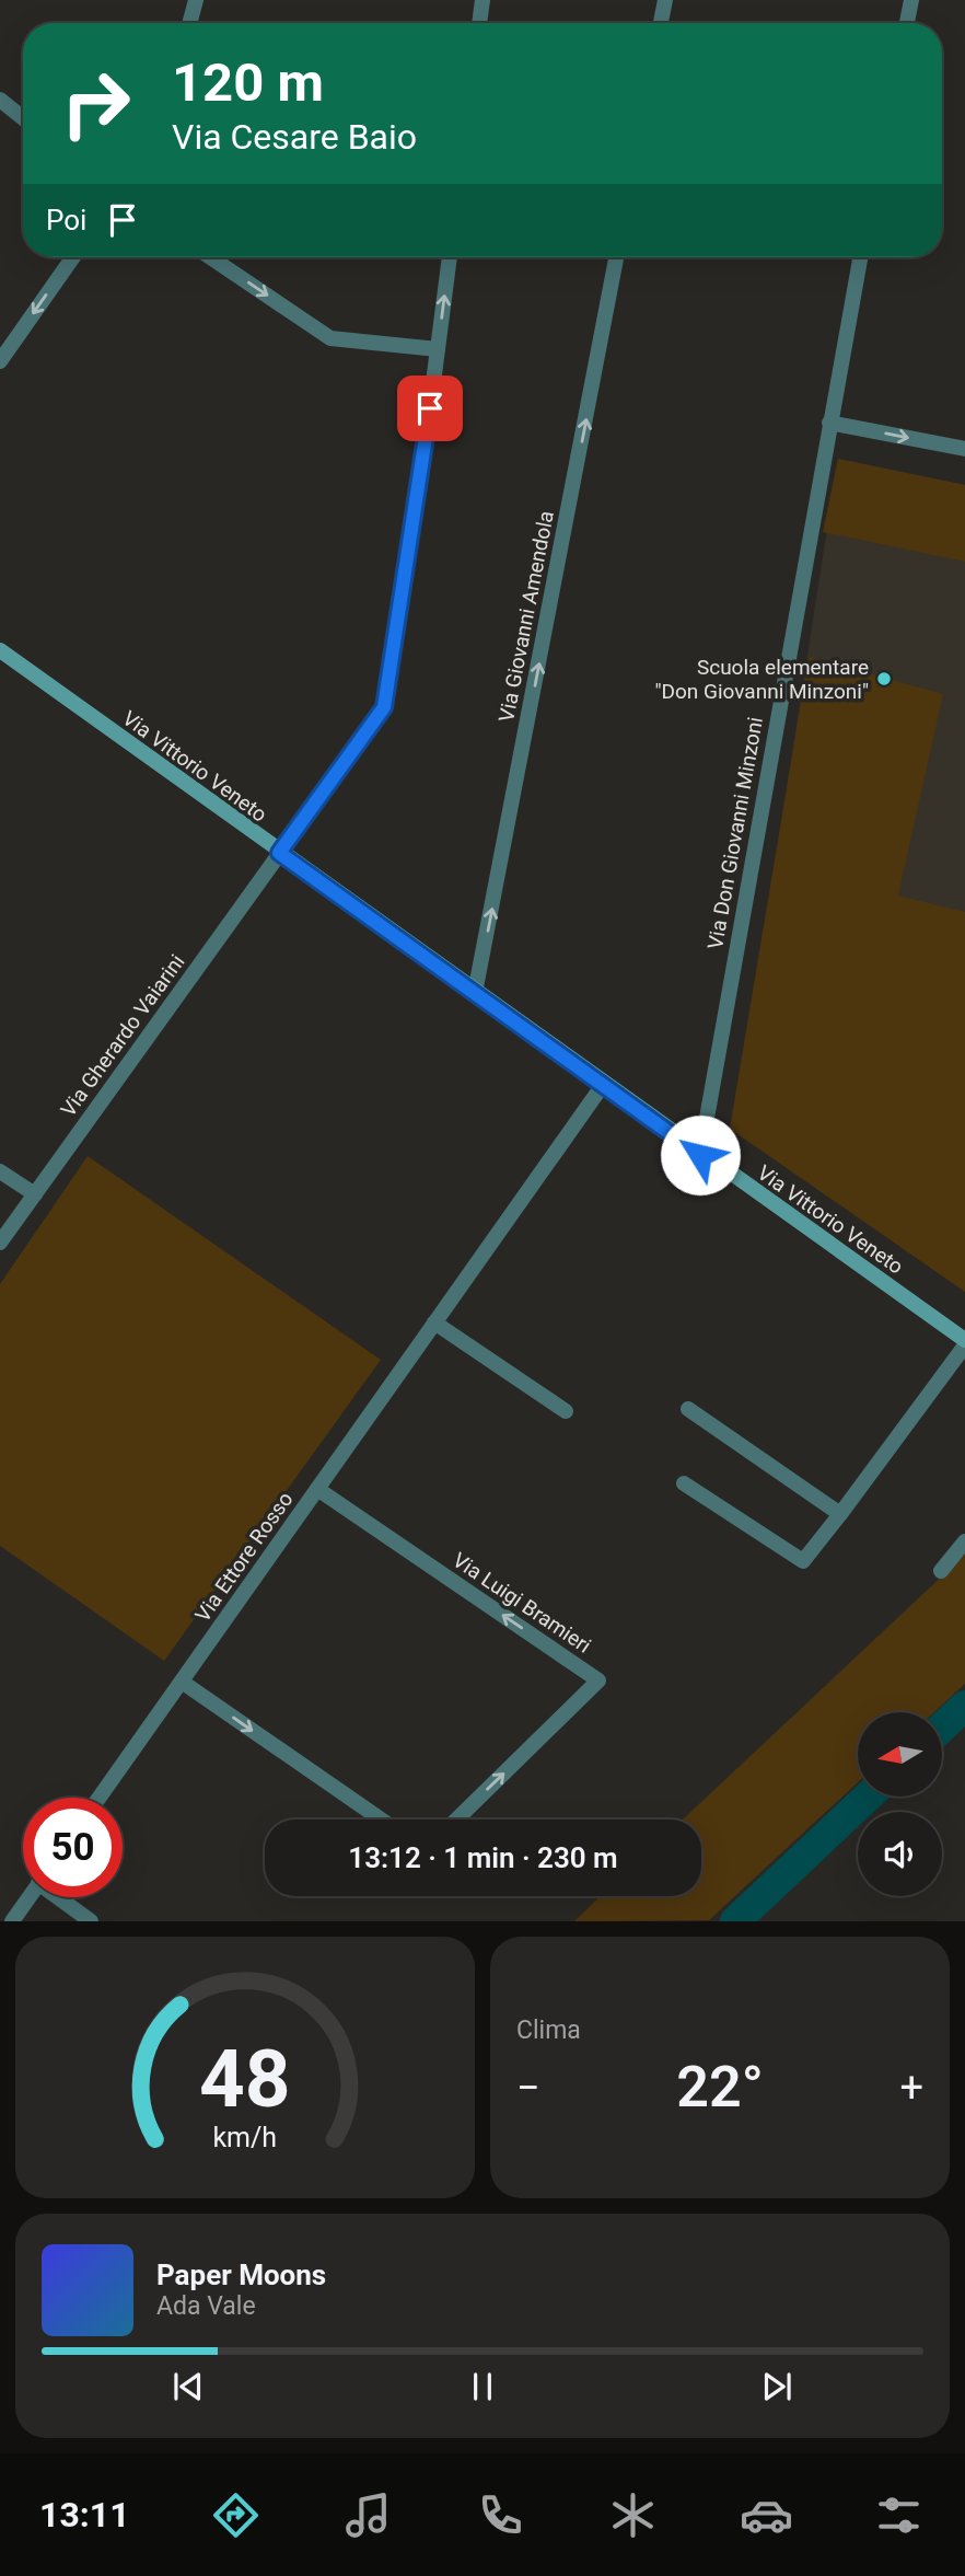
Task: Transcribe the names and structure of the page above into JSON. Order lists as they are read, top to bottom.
{
  "streets": {
    "main road": ["Via Vittorio Veneto"],
    "street": [
      "Via Giovanni Amendola",
      "Via Don Giovanni Minzoni",
      "Via Gherardo Vaiarini",
      "Via Ettore Rosso",
      "Via Luigi Bramieri"
    ]
  },
  "crossings": [
    ["Via Giovanni Amendola", "Via Vittorio Veneto"],
    ["Via Vittorio Veneto", "Via Don Giovanni Minzoni"],
    ["Via Vittorio Veneto", "Via Gherardo Vaiarini"],
    ["Via Vittorio Veneto", "Via Ettore Rosso"],
    ["Via Ettore Rosso", "Via Luigi Bramieri"]
  ],
  "one_way": ["Via Giovanni Amendola"],
  "places": ["Scuola elementare \"Don Giovanni Minzoni\""],
  "north": "left",
  "page": {
    "turn": ["120 m", "Via Cesare Baio"],
    "then": "Poi",
    "limit": "50",
    "trip": "13:12 · 1 min · 230 m",
    "tile": "Clima",
    "heat": ["−", "22°", "+"],
    "song": ["Paper Moons", "Ada Vale"],
    "tabs": "13:11",
    "gauge": ["48", "km/h"]
  }
}
